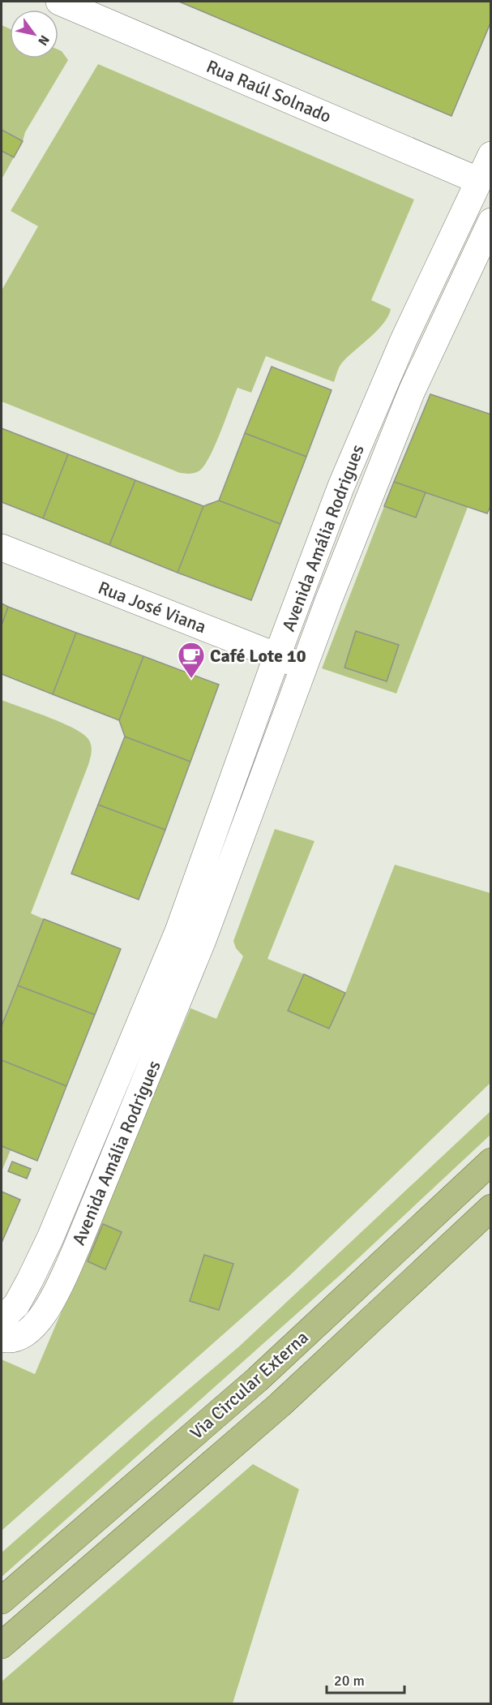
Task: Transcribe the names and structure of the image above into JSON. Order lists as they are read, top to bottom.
{
  "streets": {
    "main road": ["Via Circular Externa"],
    "street": ["Rua Raúl Solnado", "Avenida Amália Rodrigues", "Rua José Viana"]
  },
  "crossings": [
    ["Rua Raúl Solnado", "Avenida Amália Rodrigues"],
    ["Avenida Amália Rodrigues", "Rua José Viana"]
  ],
  "places": {
    "cafe": ["Café Lote 10"]
  },
  "scale_bar": "20 m",
  "north": "bottom right"
}
